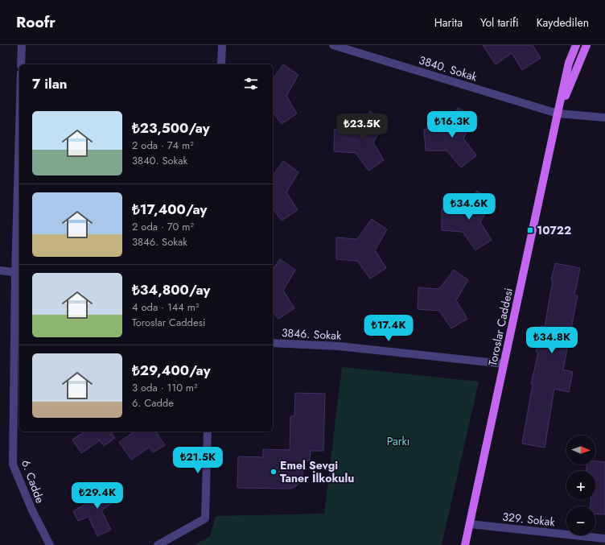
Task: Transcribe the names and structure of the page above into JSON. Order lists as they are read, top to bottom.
{
  "streets": {
    "main road": ["Toroslar Caddesi"],
    "street": [
      "3840. Sokak",
      "3846. Sokak",
      "6. Cadde",
      "329. Sokak"
    ]
  },
  "crossings": [
    ["3840. Sokak", "Toroslar Caddesi"],
    ["Toroslar Caddesi", "3846. Sokak"],
    ["Toroslar Caddesi", "329. Sokak"]
  ],
  "parks": ["Parkı"],
  "places": {
    "transit": ["10722"],
    "other": ["Emel Sevgi Taner İlkokulu"]
  },
  "north": "right",
  "page": {
    "header": "Roofr",
    "nav": ["Harita", "Yol tarifi", "Kaydedilen"],
    "heading": "7 ilan",
    "list": [
      {
        "name": "₺23,500/ay",
        "note": "2 oda · 74 m² · 3840. Sokak"
      },
      {
        "name": "₺17,400/ay",
        "note": "2 oda · 70 m² · 3846. Sokak"
      },
      {
        "name": "₺34,800/ay",
        "note": "4 oda · 144 m² · Toroslar Caddesi"
      },
      {
        "name": "₺29,400/ay",
        "note": "3 oda · 110 m² · 6. Cadde"
      }
    ],
    "price": [
      "₺16.3K",
      "₺23.5K",
      "₺34.6K",
      "₺17.4K",
      "₺34.8K",
      "₺21.5K",
      "₺29.4K"
    ],
    "map_buttons": ["+", "−"]
  }
}
